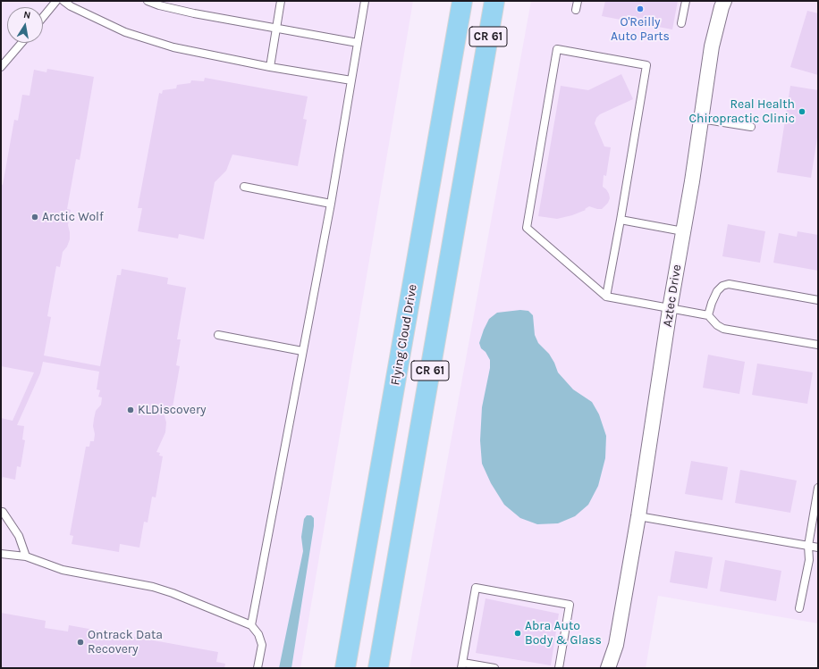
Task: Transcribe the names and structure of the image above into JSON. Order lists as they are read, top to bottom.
{
  "streets": {
    "main road": ["CR 61", "Flying Cloud Drive"],
    "street": ["Aztec Drive"]
  },
  "places": [
    "O'Reilly Auto Parts",
    "Real Health Chiropractic Clinic",
    "Arctic Wolf",
    "KLDiscovery",
    "Abra Auto Body & Glass",
    "Ontrack Data Recovery"
  ],
  "north": "top"
}
